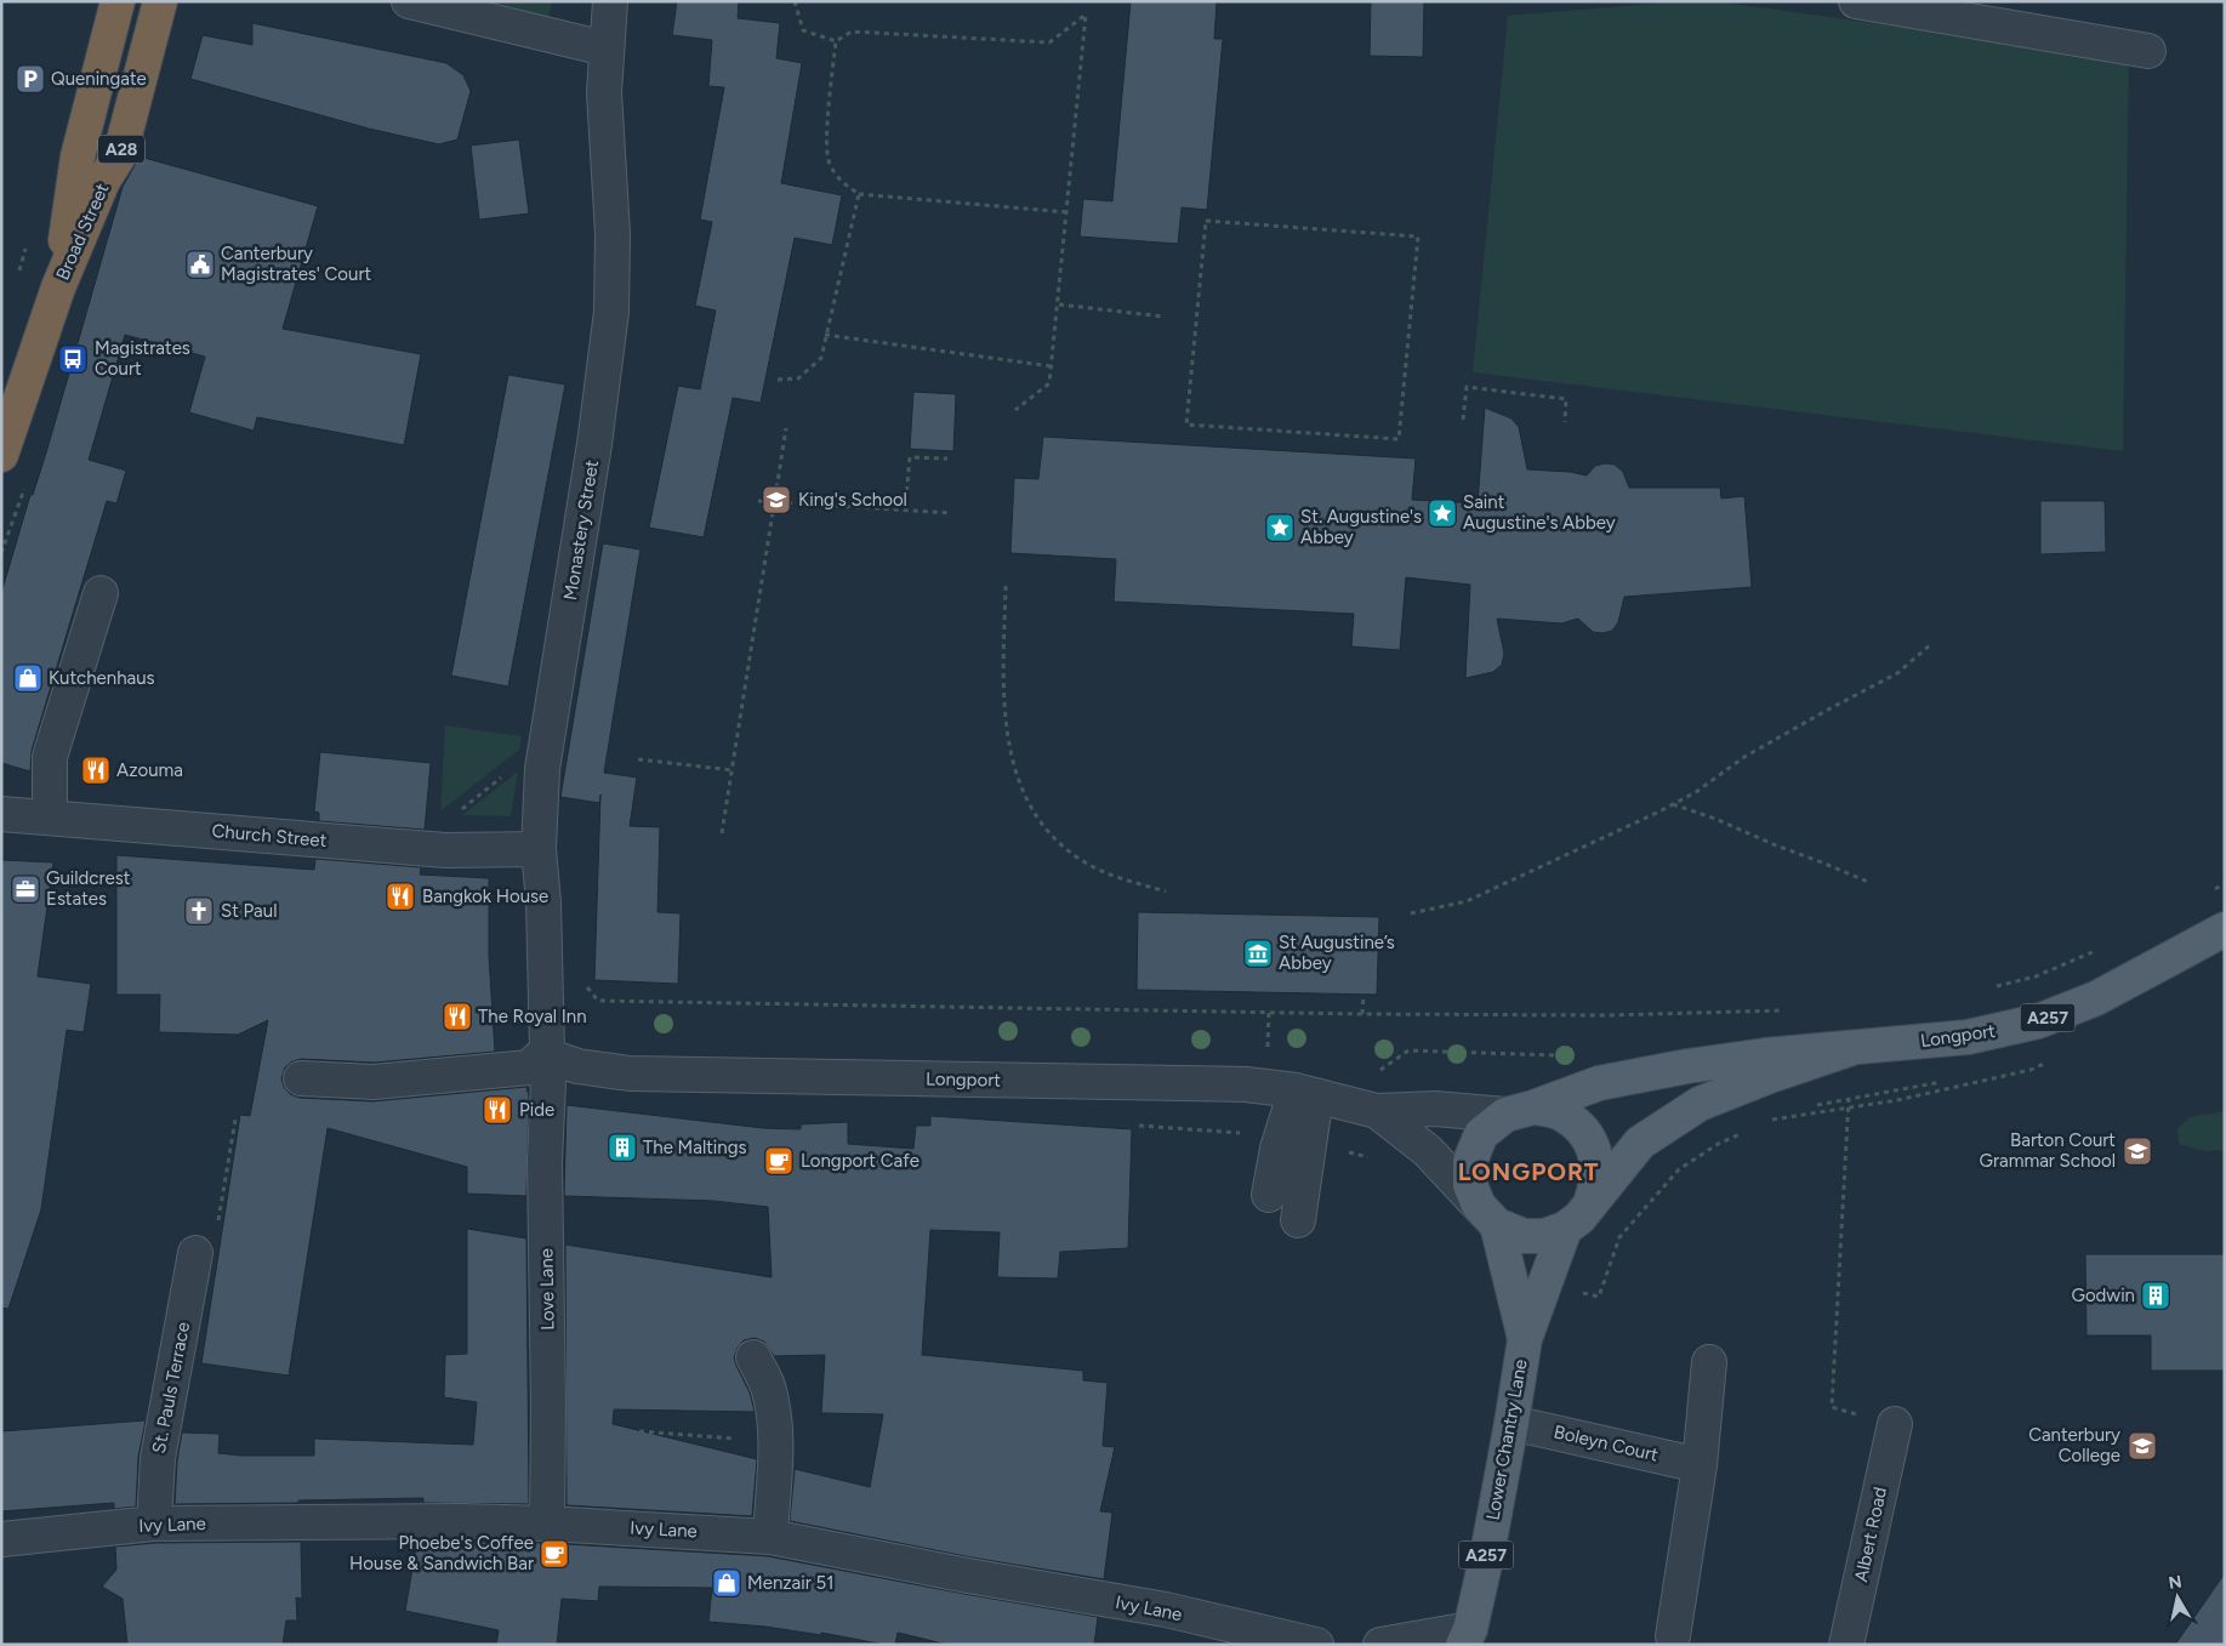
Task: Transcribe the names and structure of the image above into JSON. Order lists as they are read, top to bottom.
{
  "streets": {
    "highway": ["A28", "Broad Street"],
    "main road": ["A257", "Longport", "Lower Chantry Lane"],
    "street": [
      "Monastery Street",
      "Church Street",
      "Love Lane",
      "St. Pauls Terrace",
      "Boleyn Court",
      "Ivy Lane",
      "Albert Road"
    ]
  },
  "crossings": [
    ["Monastery Street", "Church Street"],
    ["Monastery Street", "Longport"],
    ["Monastery Street", "Love Lane"],
    ["Longport", "Love Lane"],
    ["Longport", "Lower Chantry Lane"],
    ["Love Lane", "Ivy Lane"],
    ["St. Pauls Terrace", "Ivy Lane"],
    ["Lower Chantry Lane", "Boleyn Court"]
  ],
  "districts": ["LONGPORT"],
  "places": {
    "parking": ["Queningate"],
    "public building": ["Canterbury Magistrates' Court"],
    "bus stop": ["Magistrates Court"],
    "school or university": ["King's School", "Barton Court Grammar School", "Canterbury College"],
    "place": ["Saint Augustine's Abbey", "St. Augustine's Abbey"],
    "shop": ["Kutchenhaus", "Menzair 51"],
    "restaurant": [
      "Azouma",
      "Bangkok House",
      "The Royal Inn",
      "Pide"
    ],
    "office": ["Guildcrest Estates"],
    "church": ["St Paul"],
    "museum": ["St Augustine’s Abbey"],
    "building": ["The Maltings", "Godwin"],
    "cafe": ["Longport Cafe", "Phoebe's Coffee House & Sandwich Bar"]
  },
  "north": "top"
}
